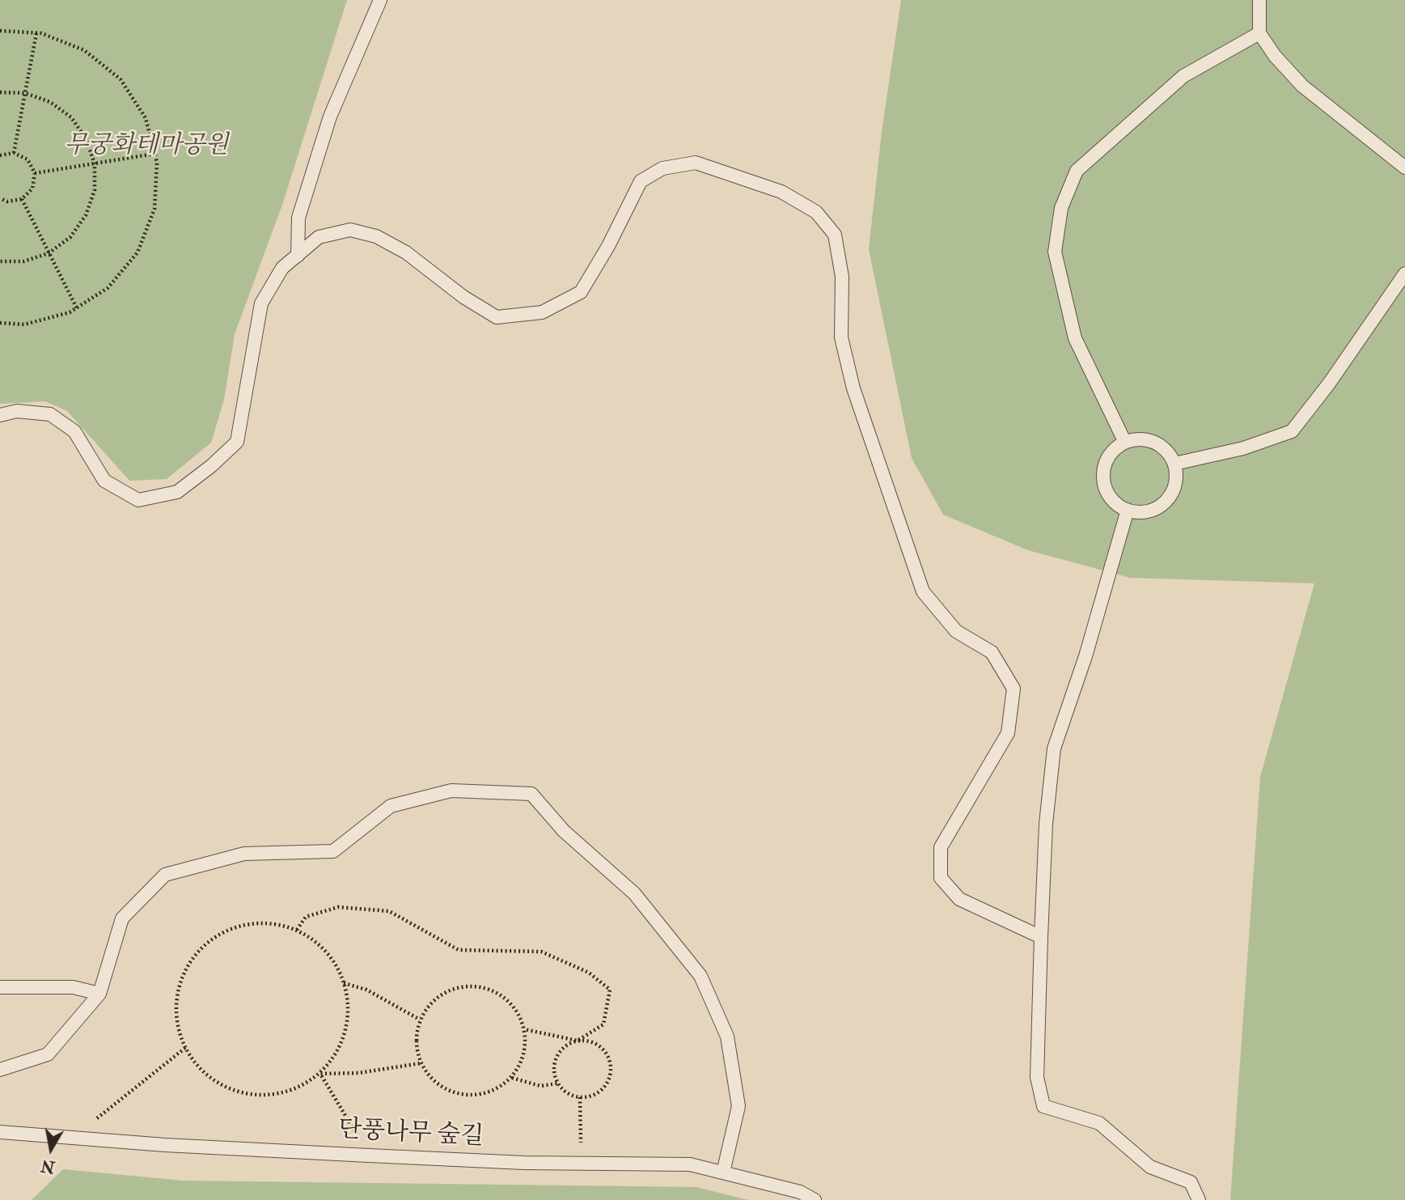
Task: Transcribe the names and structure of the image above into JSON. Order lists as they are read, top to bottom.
{
  "streets": {
    "lane": ["단풍나무 숲길"]
  },
  "parks": ["무궁화테마공원"],
  "north": "bottom"
}
